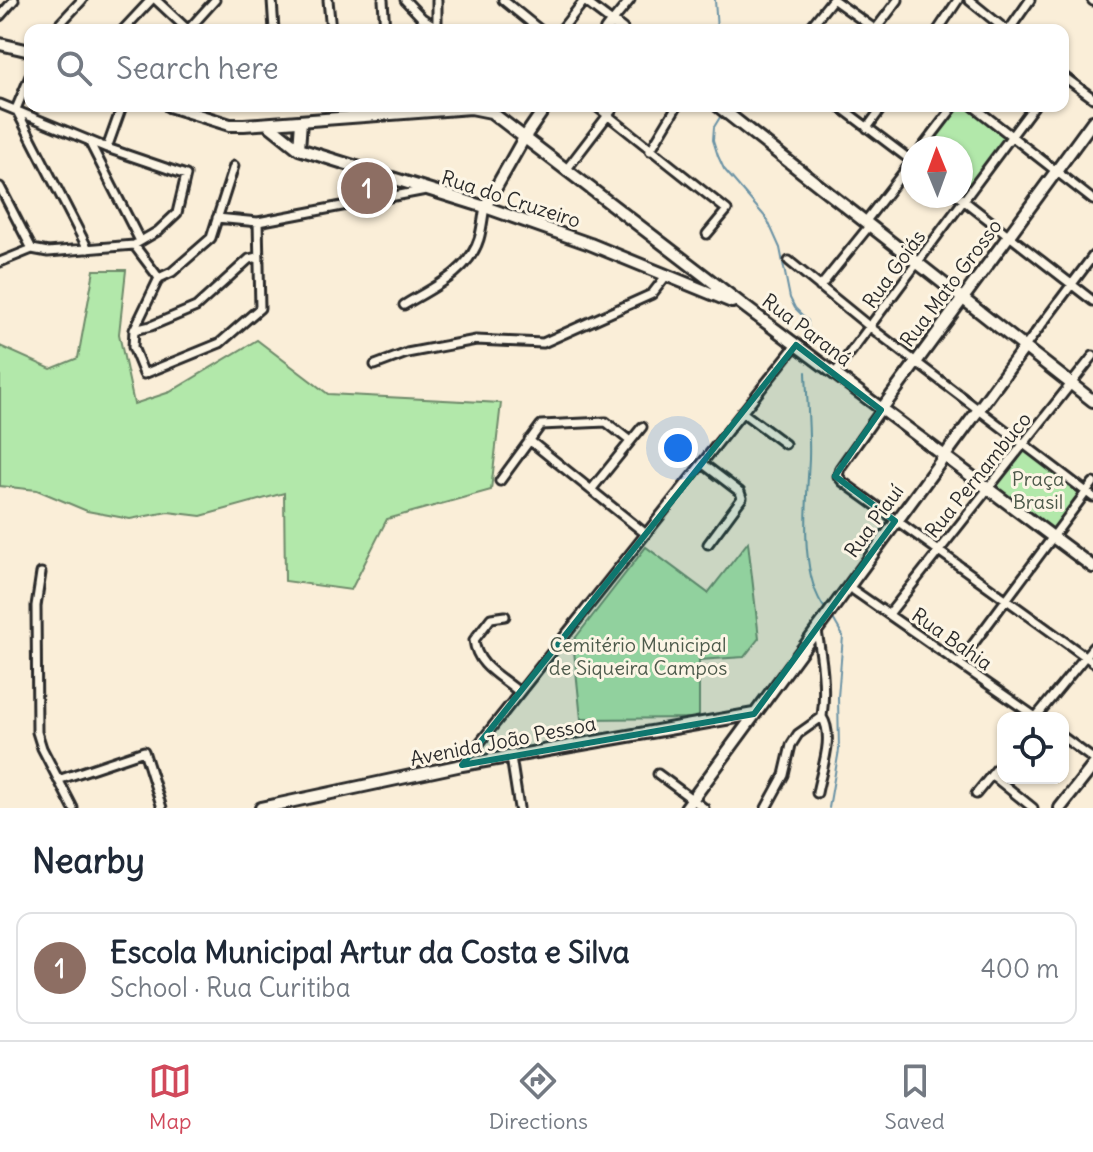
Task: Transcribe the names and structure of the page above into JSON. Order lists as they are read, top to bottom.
{
  "streets": {
    "street": [
      "Rua do Cruzeiro",
      "Rua Goiás",
      "Rua Mato Grosso",
      "Rua Paraná",
      "Rua Pernambuco",
      "Rua Piauí",
      "Rua Bahia",
      "Avenida João Pessoa"
    ]
  },
  "crossings": [
    ["Rua do Cruzeiro", "Rua Paraná"],
    ["Rua Goiás", "Rua Paraná"],
    ["Rua Mato Grosso", "Rua Paraná"],
    ["Rua Mato Grosso", "Rua Piauí"],
    ["Rua Paraná", "Rua Pernambuco"],
    ["Rua Paraná", "Rua Piauí"],
    ["Rua Pernambuco", "Rua Bahia"],
    ["Rua Piauí", "Rua Bahia"],
    ["Rua Piauí", "Avenida João Pessoa"]
  ],
  "parks": ["Praça Brasil", "Cemitério Municipal de Siqueira Campos"],
  "north": "top",
  "page": {
    "search": "Search here",
    "pins": "1",
    "heading": "Nearby",
    "list": [
      {
        "mark": "1",
        "name": "Escola Municipal Artur da Costa e Silva",
        "note": "School · Rua Curitiba",
        "value": "400 m"
      }
    ],
    "nav": ["Map", "Directions", "Saved"]
  }
}
